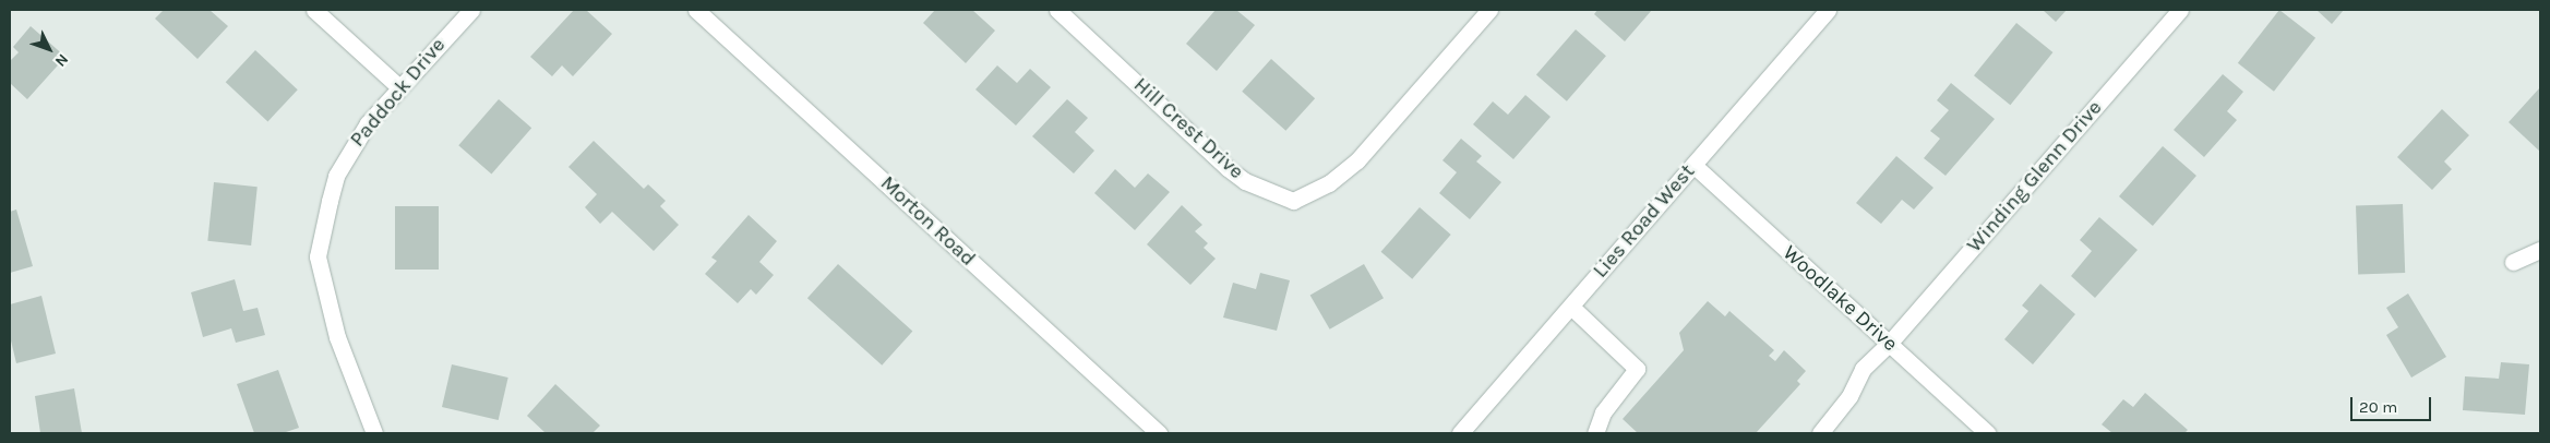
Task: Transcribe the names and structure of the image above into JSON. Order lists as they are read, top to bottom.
{
  "streets": {
    "street": [
      "Paddock Drive",
      "Hill Crest Drive",
      "Winding Glenn Drive",
      "Morton Road",
      "Lies Road West",
      "Woodlake Drive"
    ]
  },
  "crossings": [
    ["Winding Glenn Drive", "Woodlake Drive"],
    ["Lies Road West", "Woodlake Drive"]
  ],
  "scale_bar": "20 m",
  "north": "bottom right"
}
